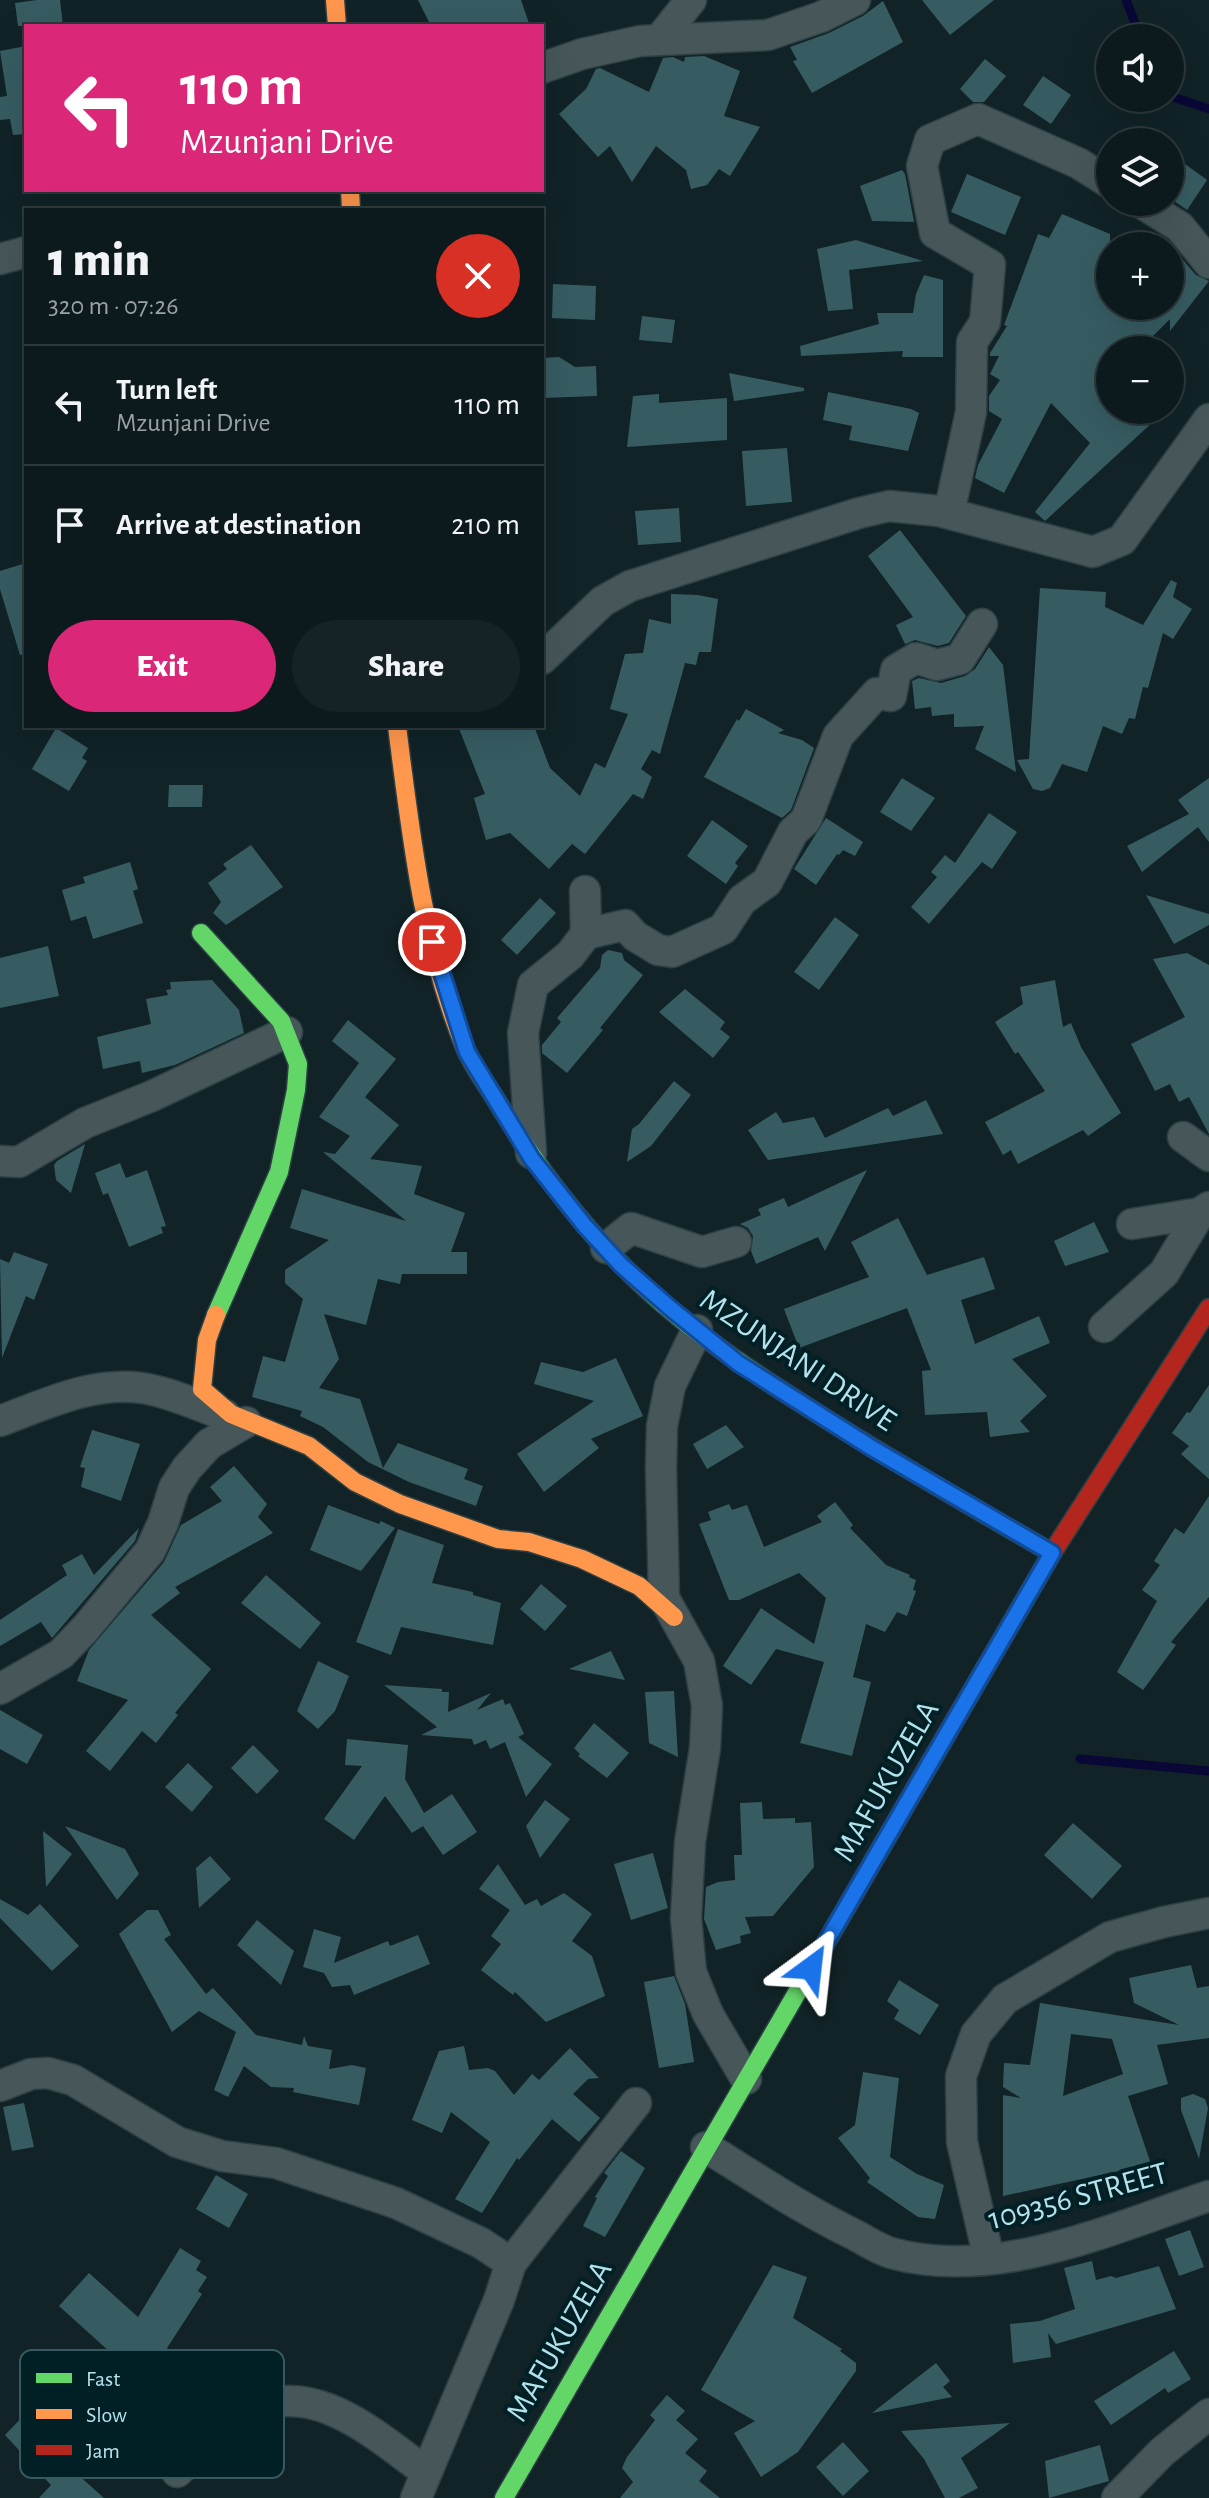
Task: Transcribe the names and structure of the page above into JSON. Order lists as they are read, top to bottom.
{
  "streets": {
    "main road": ["MZUNJANI DRIVE", "MAFUKUZELA"],
    "street": ["109356 STREET"]
  },
  "crossings": [
    ["MZUNJANI DRIVE", "MAFUKUZELA"],
    ["MAFUKUZELA", "109356 STREET"]
  ],
  "legend": ["Fast", "Slow", "Jam"],
  "page": {
    "map_buttons": ["+", "−"],
    "turn": ["110 m", "Mzunjani Drive"],
    "heading": ["1 min", "320 m · 07:26"],
    "list": [
      {
        "name": "Turn left",
        "note": "Mzunjani Drive",
        "value": "110 m"
      },
      {
        "name": "Arrive at destination",
        "value": "210 m"
      }
    ],
    "buttons": ["Exit", "Share"]
  }
}
